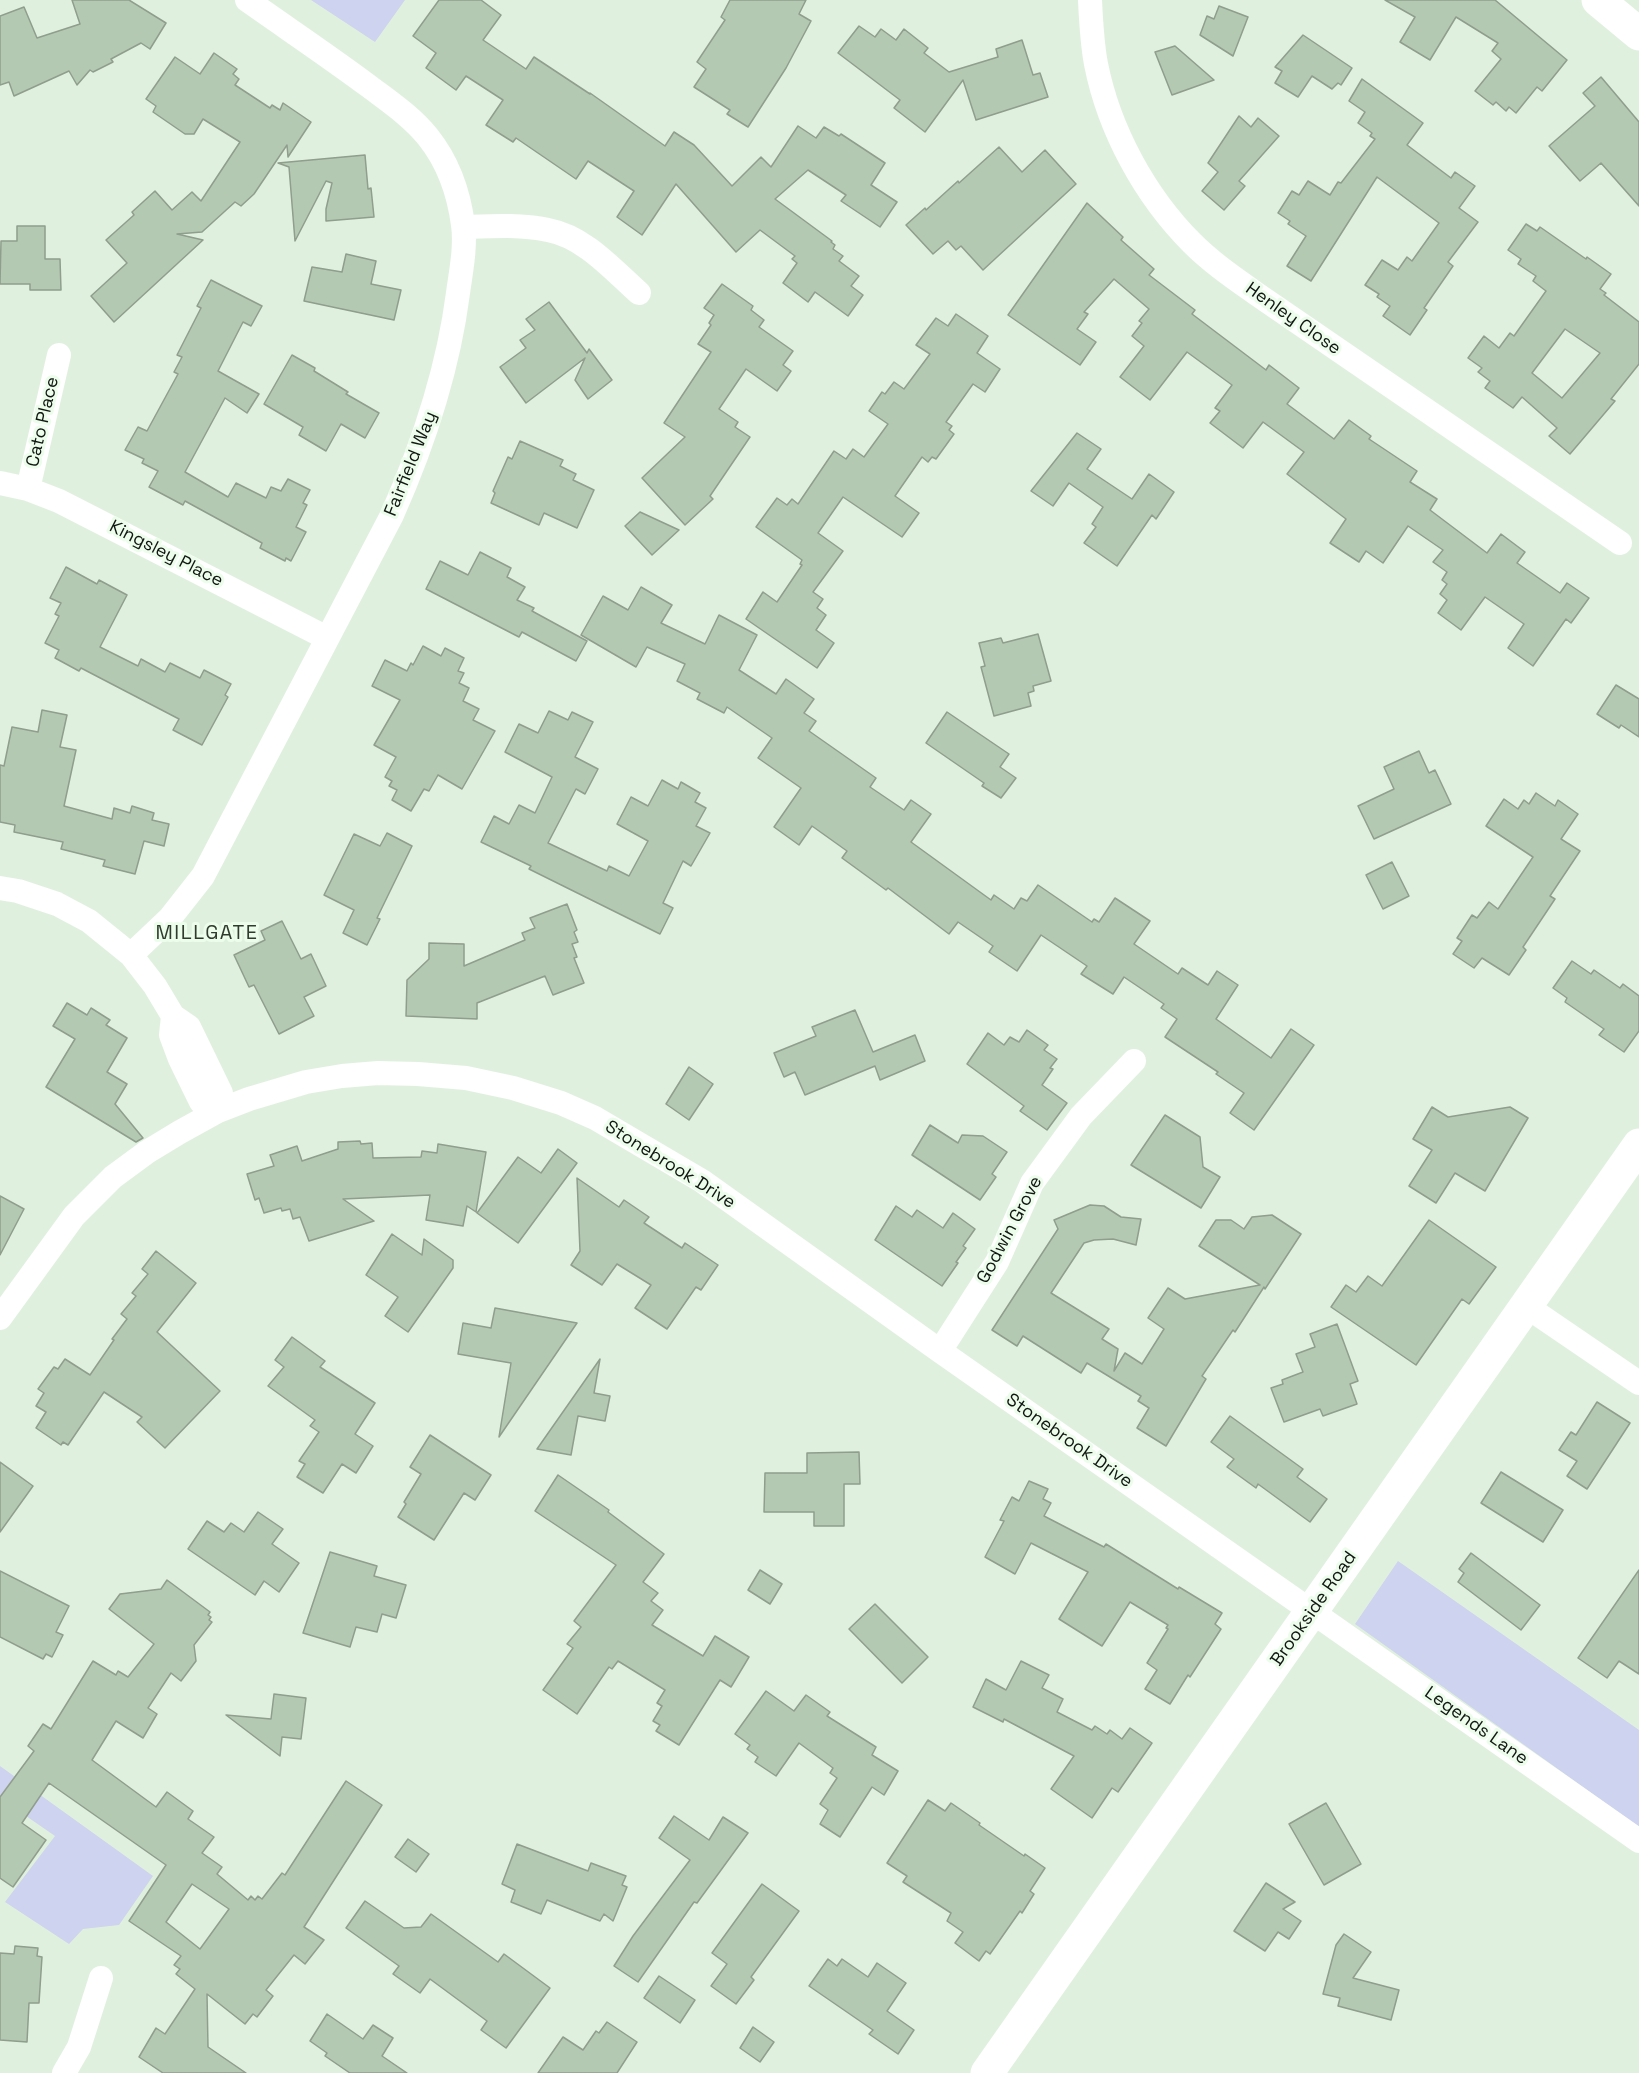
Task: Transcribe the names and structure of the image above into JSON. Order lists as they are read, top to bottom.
{
  "streets": {
    "street": [
      "Henley Close",
      "Cato Place",
      "Fairfield Way",
      "Kingsley Place",
      "Stonebrook Drive",
      "Godwin Grove",
      "Brookside Road",
      "Legends Lane"
    ]
  },
  "crossings": [
    ["Cato Place", "Kingsley Place"],
    ["Fairfield Way", "Kingsley Place"],
    ["Stonebrook Drive", "Godwin Grove"],
    ["Stonebrook Drive", "Brookside Road"],
    ["Stonebrook Drive", "Legends Lane"],
    ["Brookside Road", "Legends Lane"]
  ],
  "districts": ["MILLGATE"]
}
